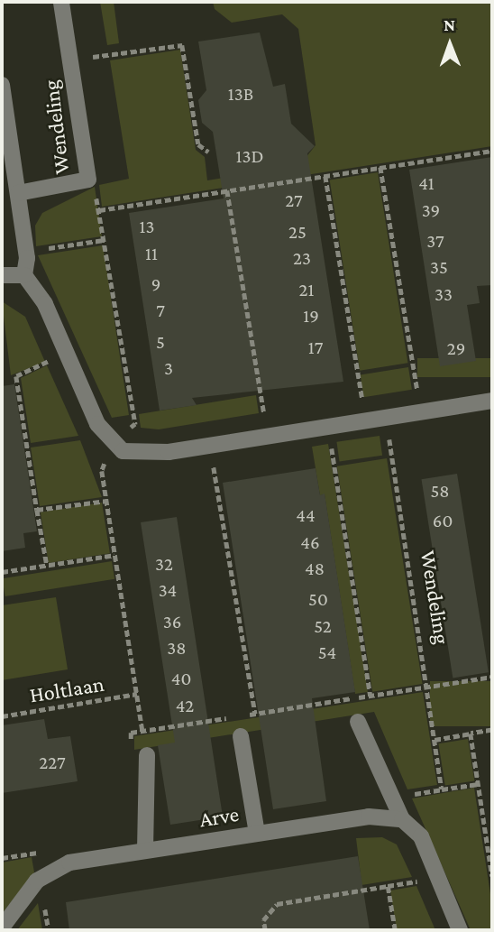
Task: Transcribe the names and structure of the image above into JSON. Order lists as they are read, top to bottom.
{
  "streets": {
    "street": ["Wendeling", "Arve"],
    "path": ["Holtlaan"]
  },
  "house_numbers": [
    "13B",
    "13D",
    "41",
    "27",
    "39",
    "13",
    "25",
    "37",
    "11",
    "23",
    "35",
    "9",
    "21",
    "33",
    "7",
    "19",
    "5",
    "17",
    "29",
    "3",
    "58",
    "44",
    "60",
    "46",
    "32",
    "48",
    "34",
    "50",
    "36",
    "52",
    "38",
    "54",
    "40",
    "42",
    "227"
  ],
  "north": "top"
}
